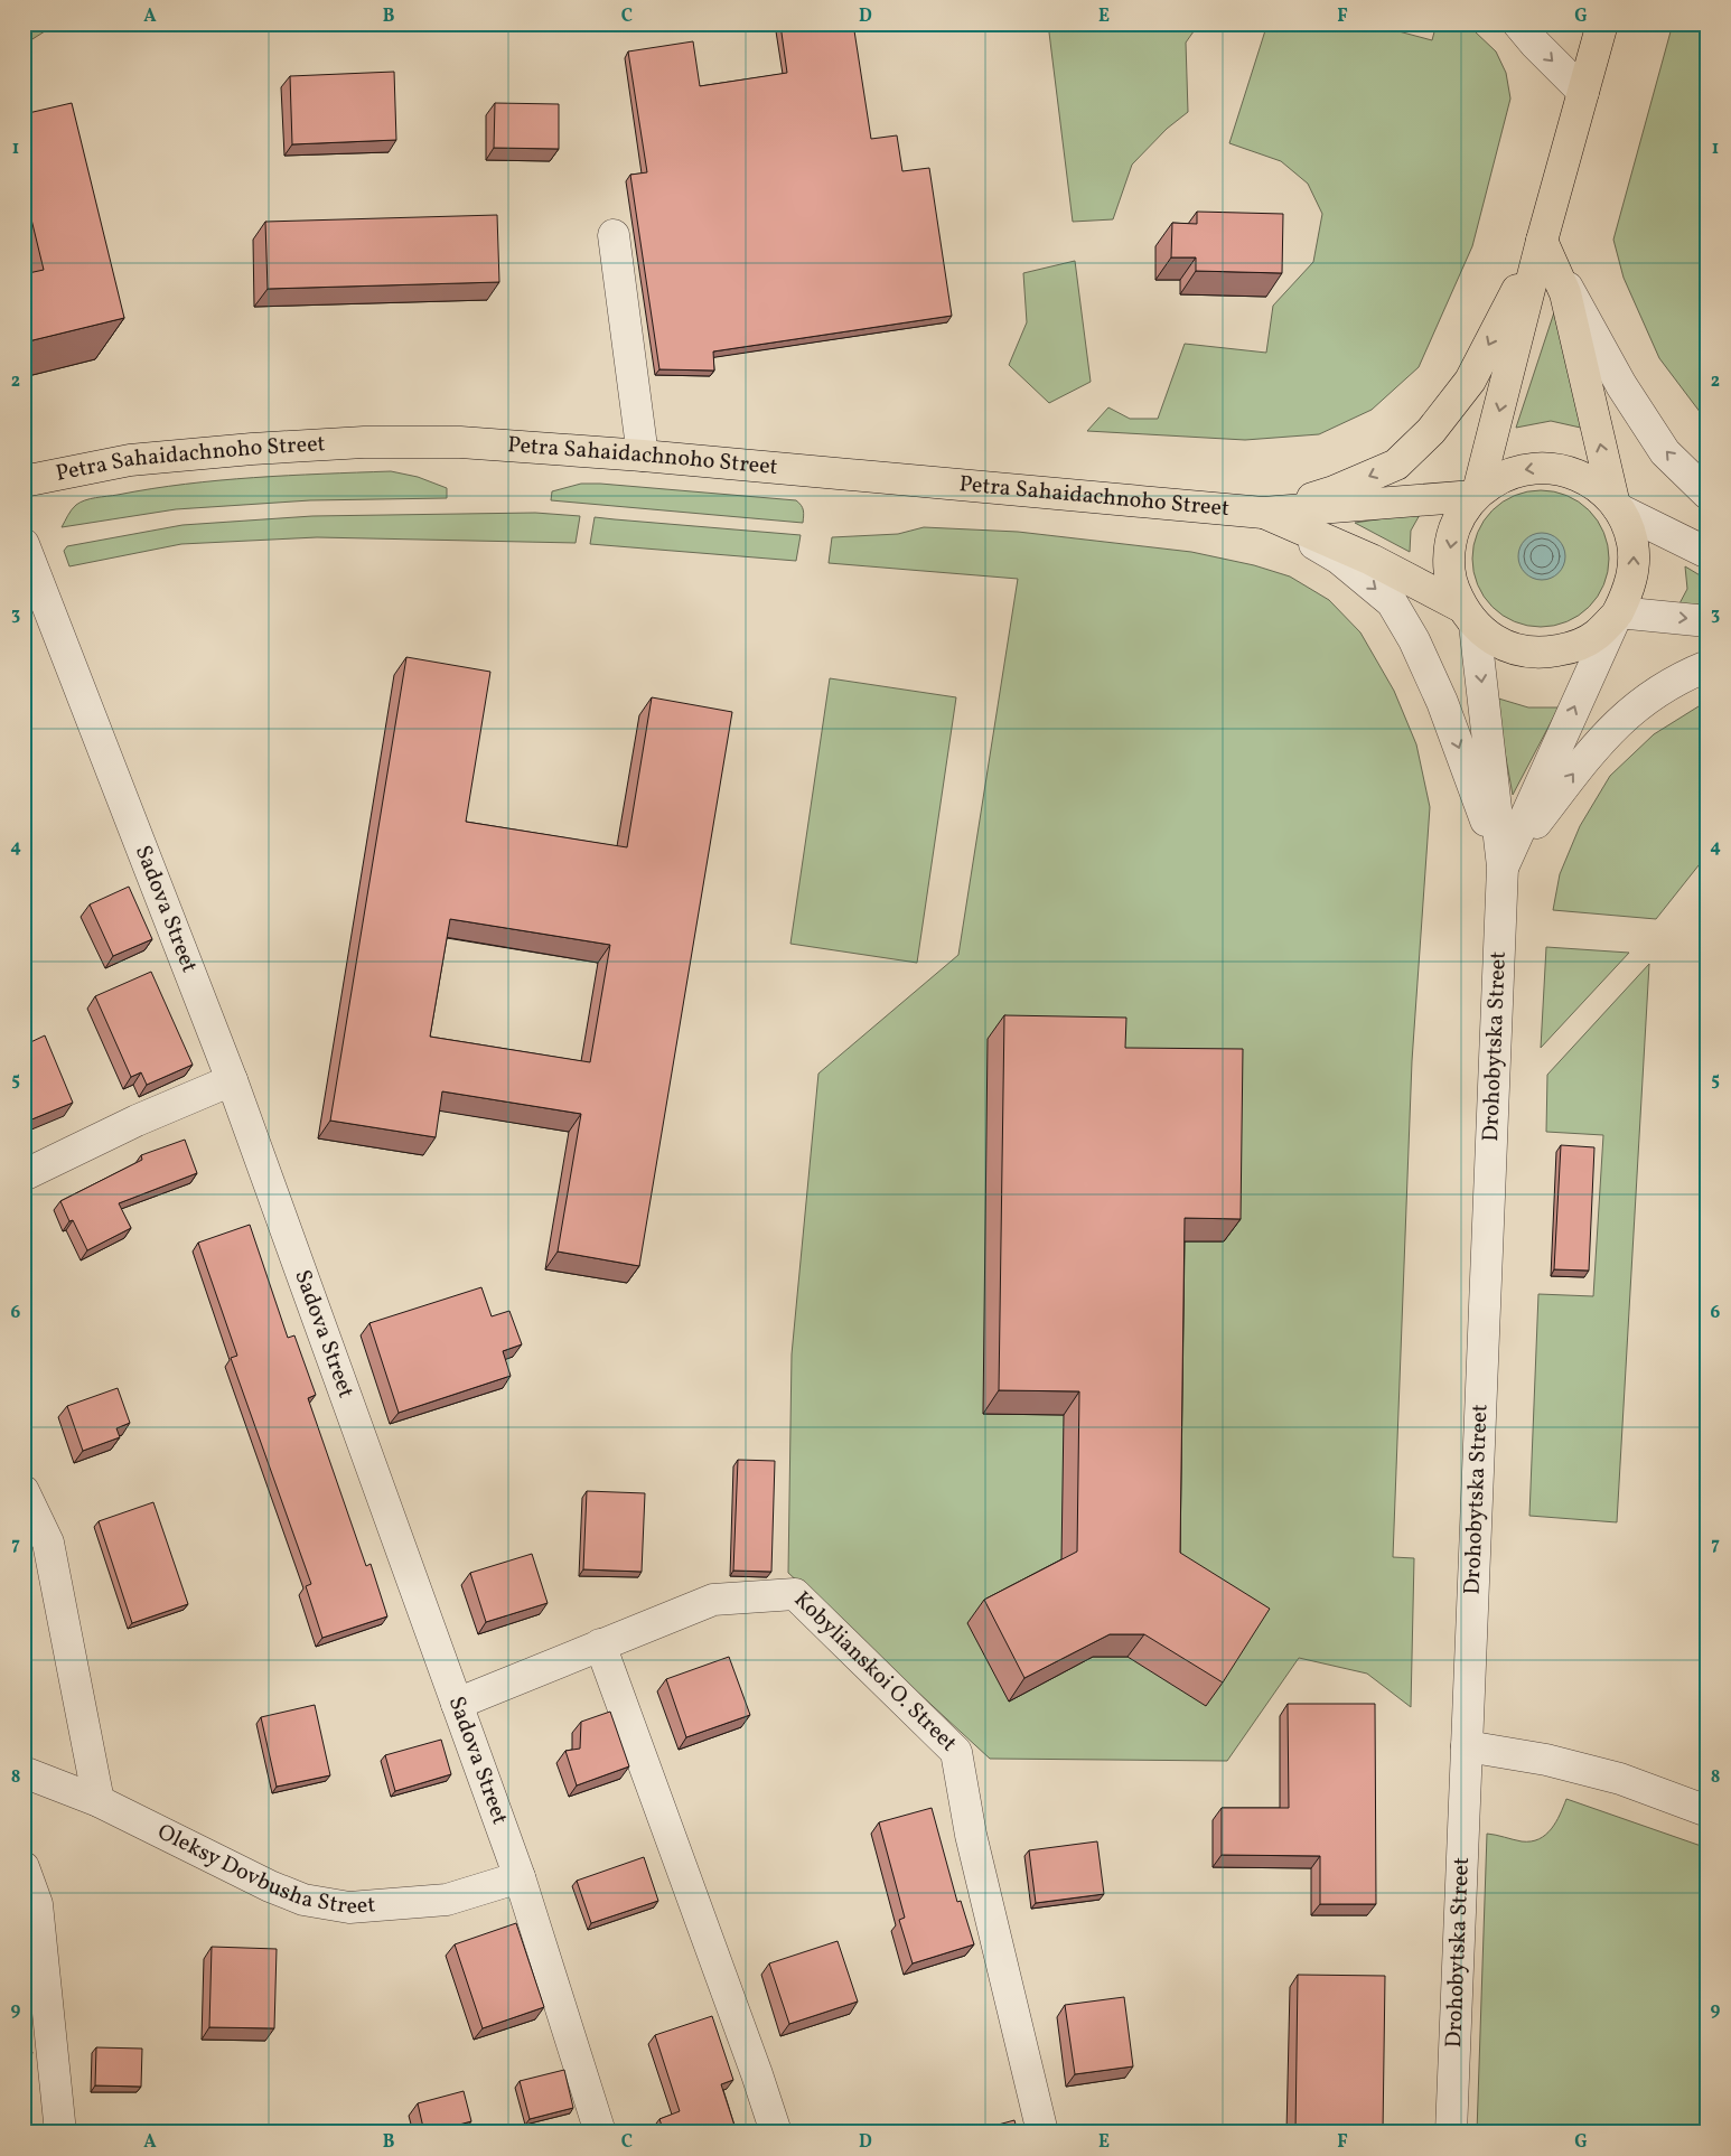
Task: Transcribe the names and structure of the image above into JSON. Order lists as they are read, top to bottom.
{
  "streets": {
    "main road": ["Petra Sahaidachnoho Street"],
    "street": [
      "Sadova Street",
      "Drohobytska Street",
      "Kobylianskoi O. Street",
      "Oleksy Dovbusha Street"
    ]
  },
  "crossings": [
    ["Sadova Street", "Kobylianskoi O. Street"],
    ["Sadova Street", "Oleksy Dovbusha Street"]
  ],
  "grid": {
    "columns": [
      "A",
      "B",
      "C",
      "D",
      "E",
      "F",
      "G"
    ],
    "rows": [
      "1",
      "2",
      "3",
      "4",
      "5",
      "6",
      "7",
      "8",
      "9"
    ]
  }
}
